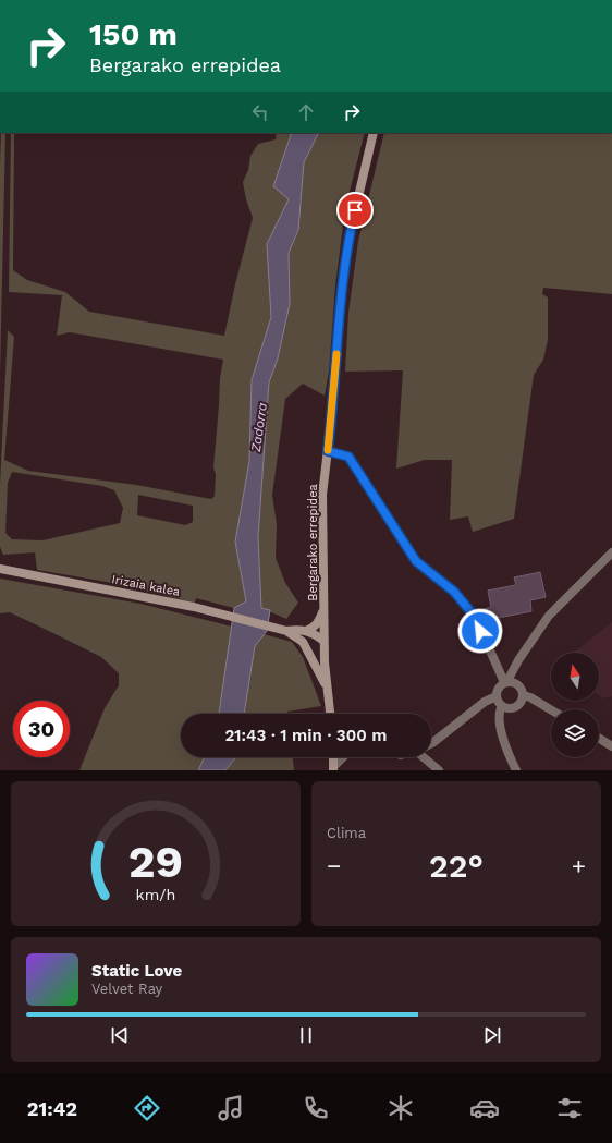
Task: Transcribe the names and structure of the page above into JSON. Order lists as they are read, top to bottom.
{
  "streets": {
    "street": ["Bergarako errepidea", "Irizaia kalea"]
  },
  "crossings": [
    ["Bergarako errepidea", "Irizaia kalea"]
  ],
  "water": ["Zadorra"],
  "north": "top",
  "page": {
    "turn": ["150 m", "Bergarako errepidea"],
    "limit": "30",
    "trip": "21:43 · 1 min · 300 m",
    "tile": "Clima",
    "heat": ["−", "22°", "+"],
    "song": ["Static Love", "Velvet Ray"],
    "tabs": "21:42",
    "gauge": ["29", "km/h"]
  }
}
